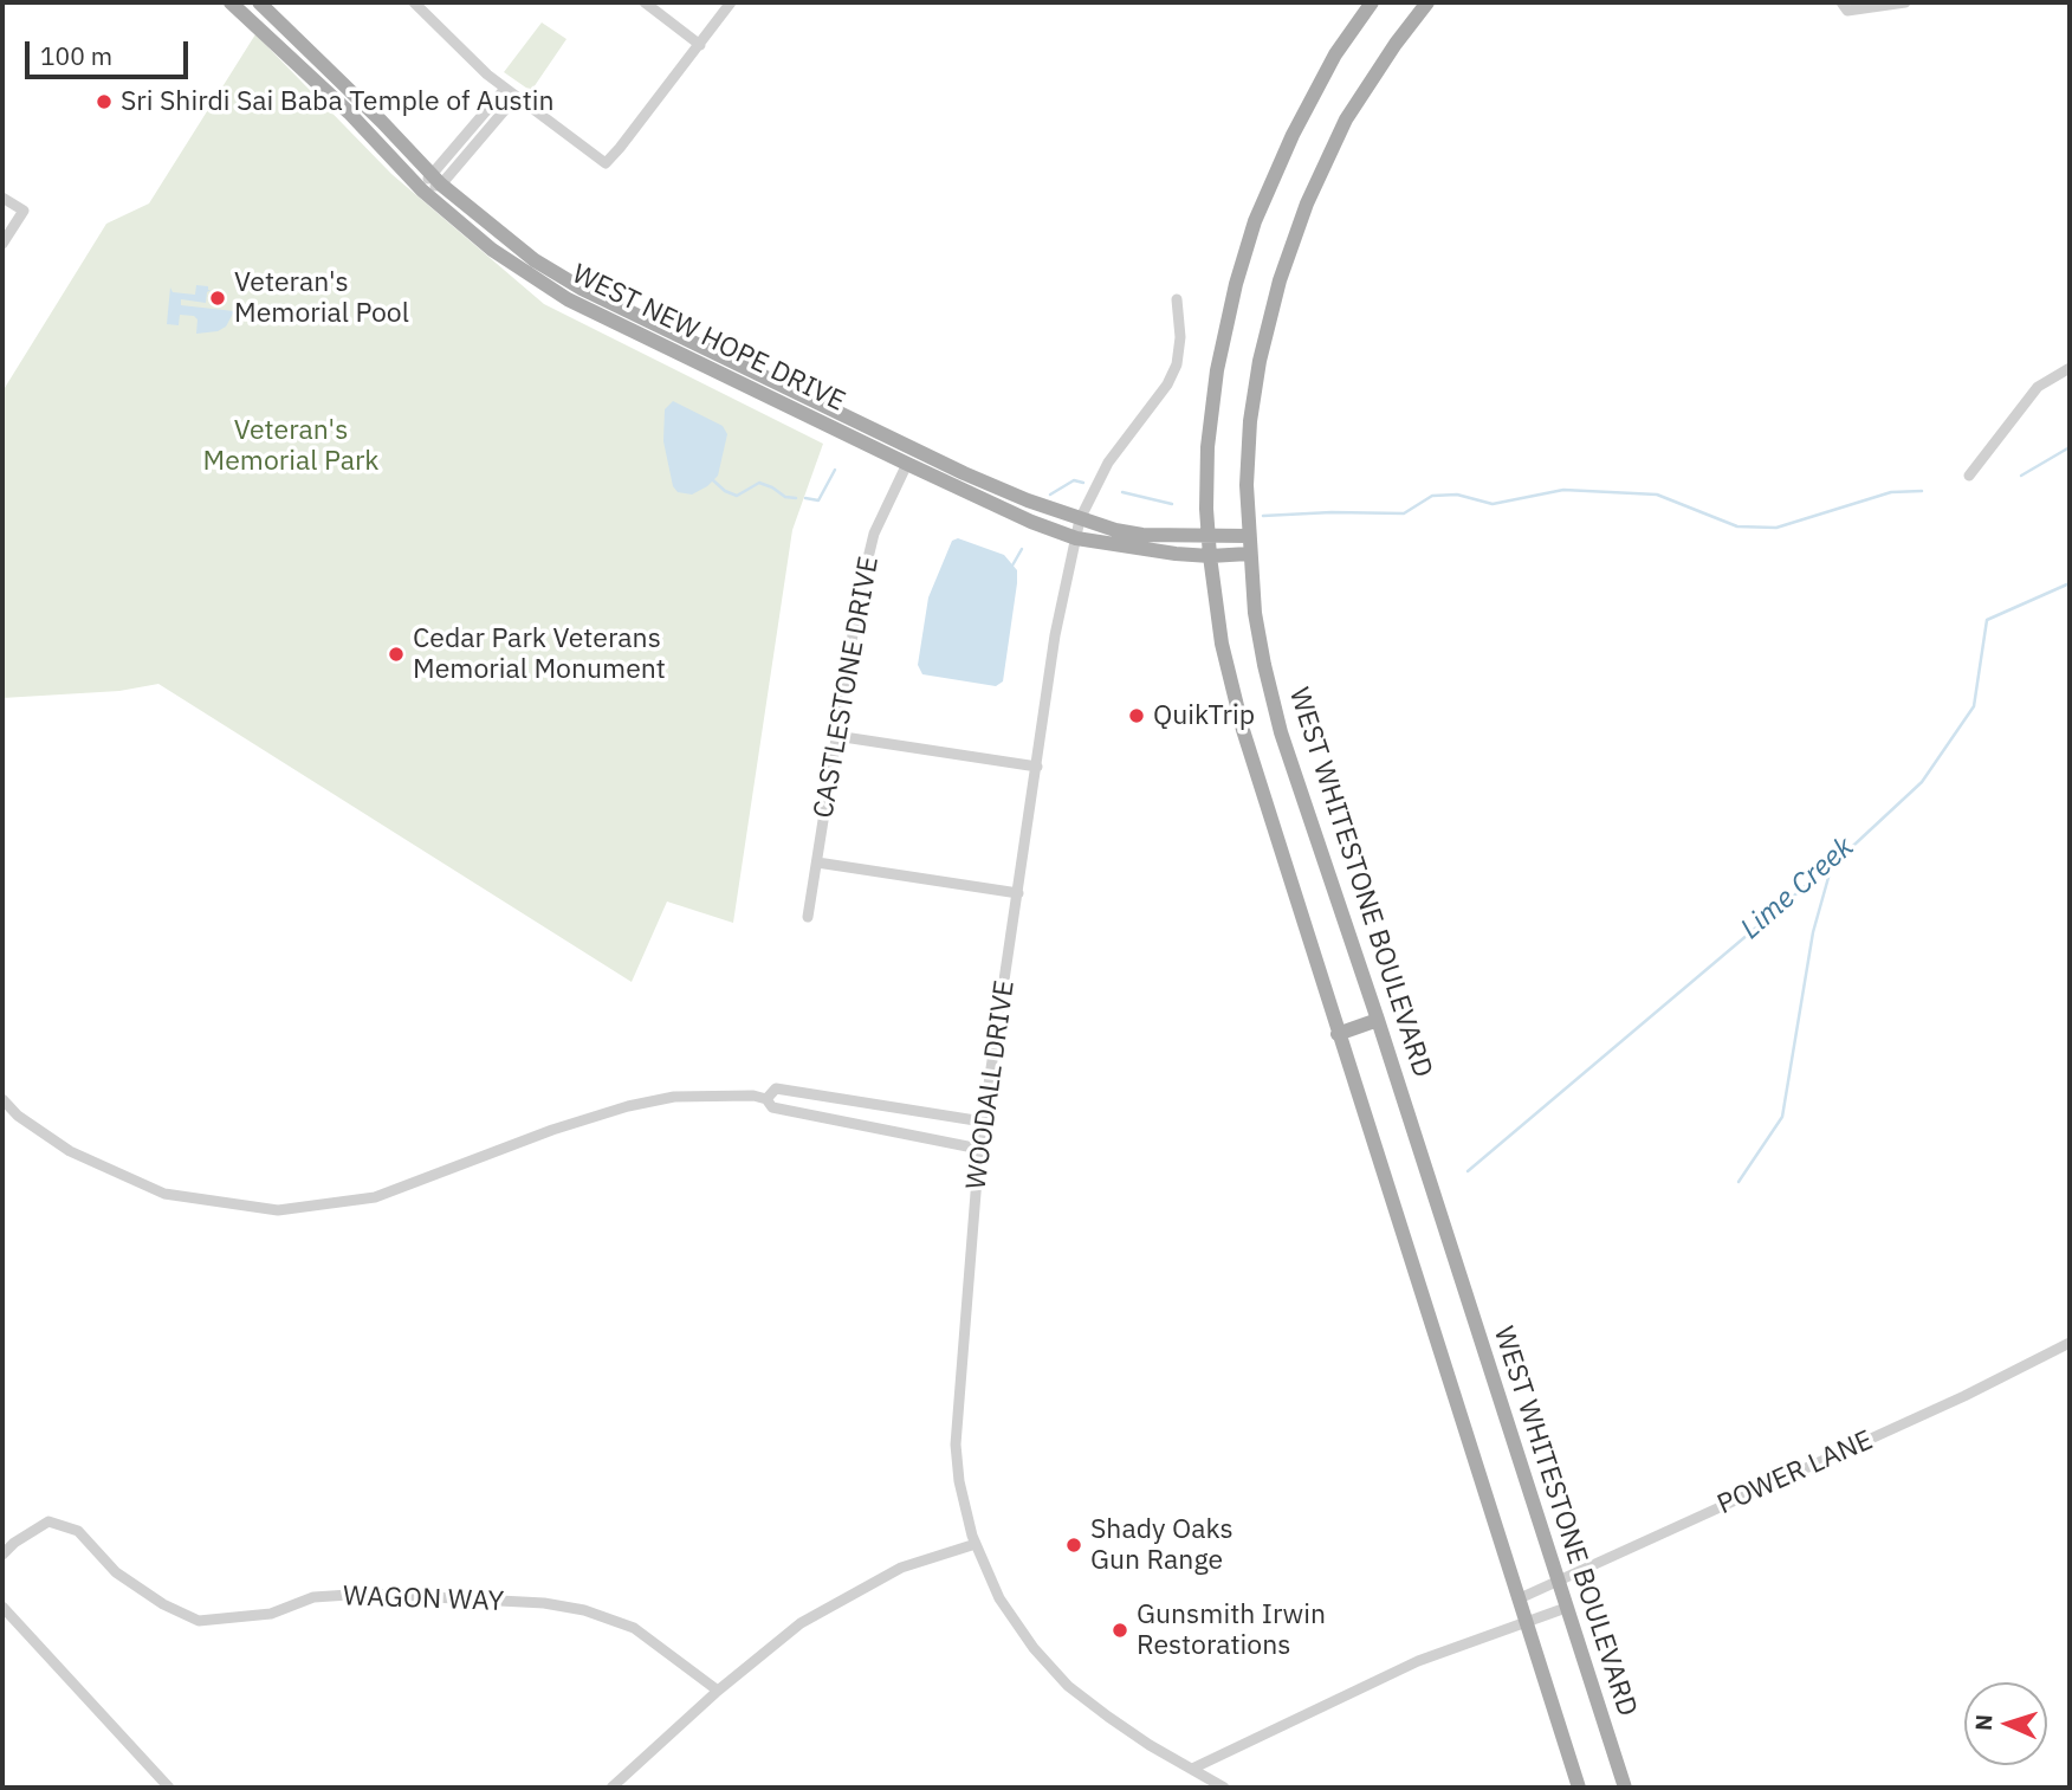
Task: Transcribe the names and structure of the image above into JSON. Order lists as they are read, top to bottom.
{
  "streets": {
    "main road": ["WEST NEW HOPE DRIVE", "WEST WHITESTONE BOULEVARD"],
    "street": [
      "CASTLESTONE DRIVE",
      "WOODALL DRIVE",
      "POWER LANE",
      "WAGON WAY"
    ]
  },
  "crossings": [
    ["WEST NEW HOPE DRIVE", "CASTLESTONE DRIVE"],
    ["WEST NEW HOPE DRIVE", "WEST WHITESTONE BOULEVARD"],
    ["WEST NEW HOPE DRIVE", "WOODALL DRIVE"],
    ["WEST WHITESTONE BOULEVARD", "POWER LANE"]
  ],
  "water": ["Lime Creek"],
  "parks": ["Veteran's Memorial Park"],
  "places": [
    "Sri Shirdi Sai Baba Temple of Austin",
    "Veteran's Memorial Pool",
    "Cedar Park Veterans Memorial Monument",
    "QuikTrip",
    "Shady Oaks Gun Range",
    "Gunsmith Irwin Restorations"
  ],
  "scale_bar": "100 m",
  "north": "left"
}
